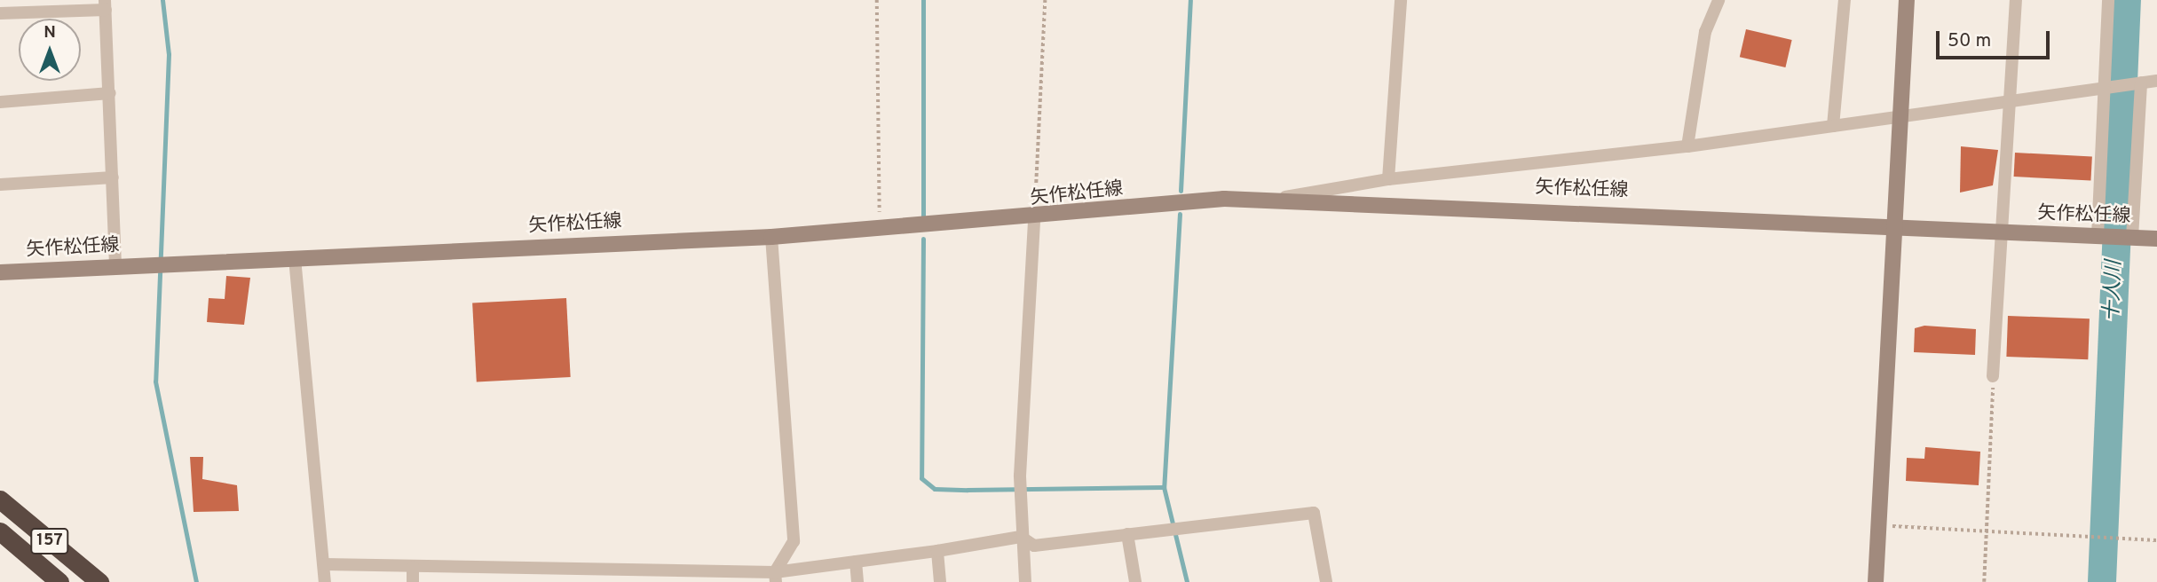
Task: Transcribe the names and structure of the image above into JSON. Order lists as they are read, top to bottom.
{
  "streets": {
    "highway": ["157"],
    "main road": ["矢作松任線"]
  },
  "water": ["十人川"],
  "scale_bar": "50 m",
  "north": "top"
}
